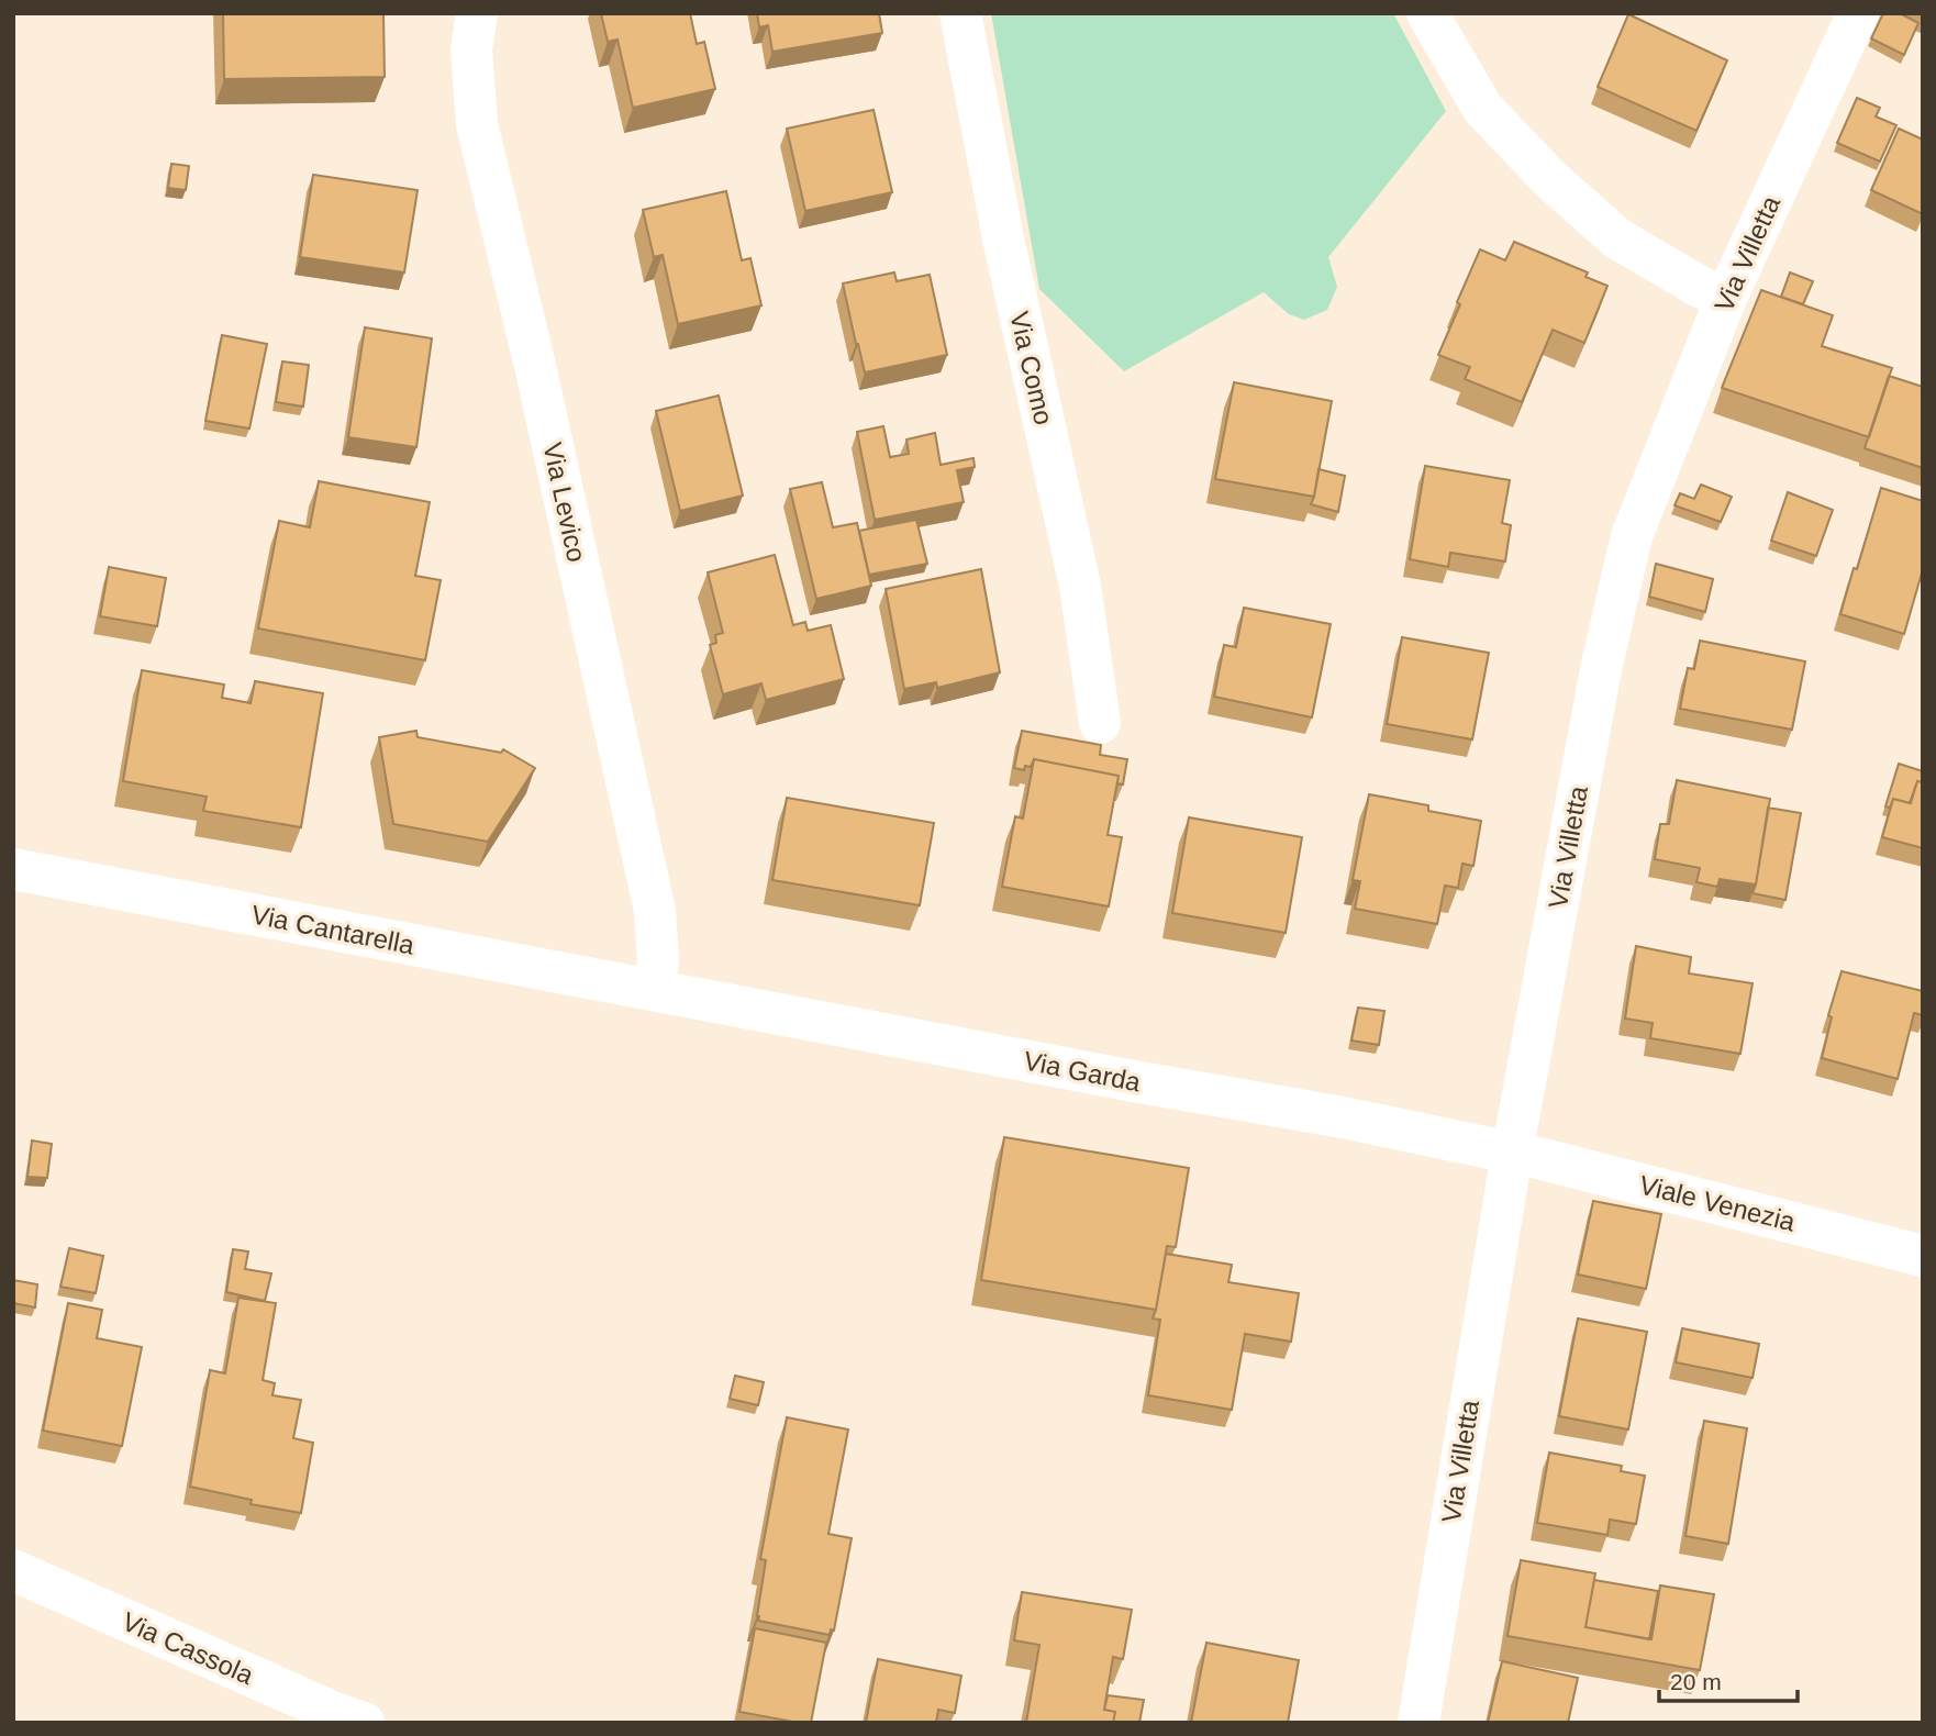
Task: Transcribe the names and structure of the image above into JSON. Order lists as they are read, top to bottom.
{
  "streets": {
    "street": [
      "Via Villetta",
      "Via Como",
      "Via Levico",
      "Via Cantarella",
      "Via Garda",
      "Viale Venezia",
      "Via Cassola"
    ]
  },
  "crossings": [
    ["Via Villetta", "Via Garda"],
    ["Via Villetta", "Viale Venezia"],
    ["Via Levico", "Via Cantarella"],
    ["Via Levico", "Via Garda"],
    ["Via Cantarella", "Via Garda"],
    ["Via Garda", "Viale Venezia"]
  ],
  "scale_bar": "20 m"
}
